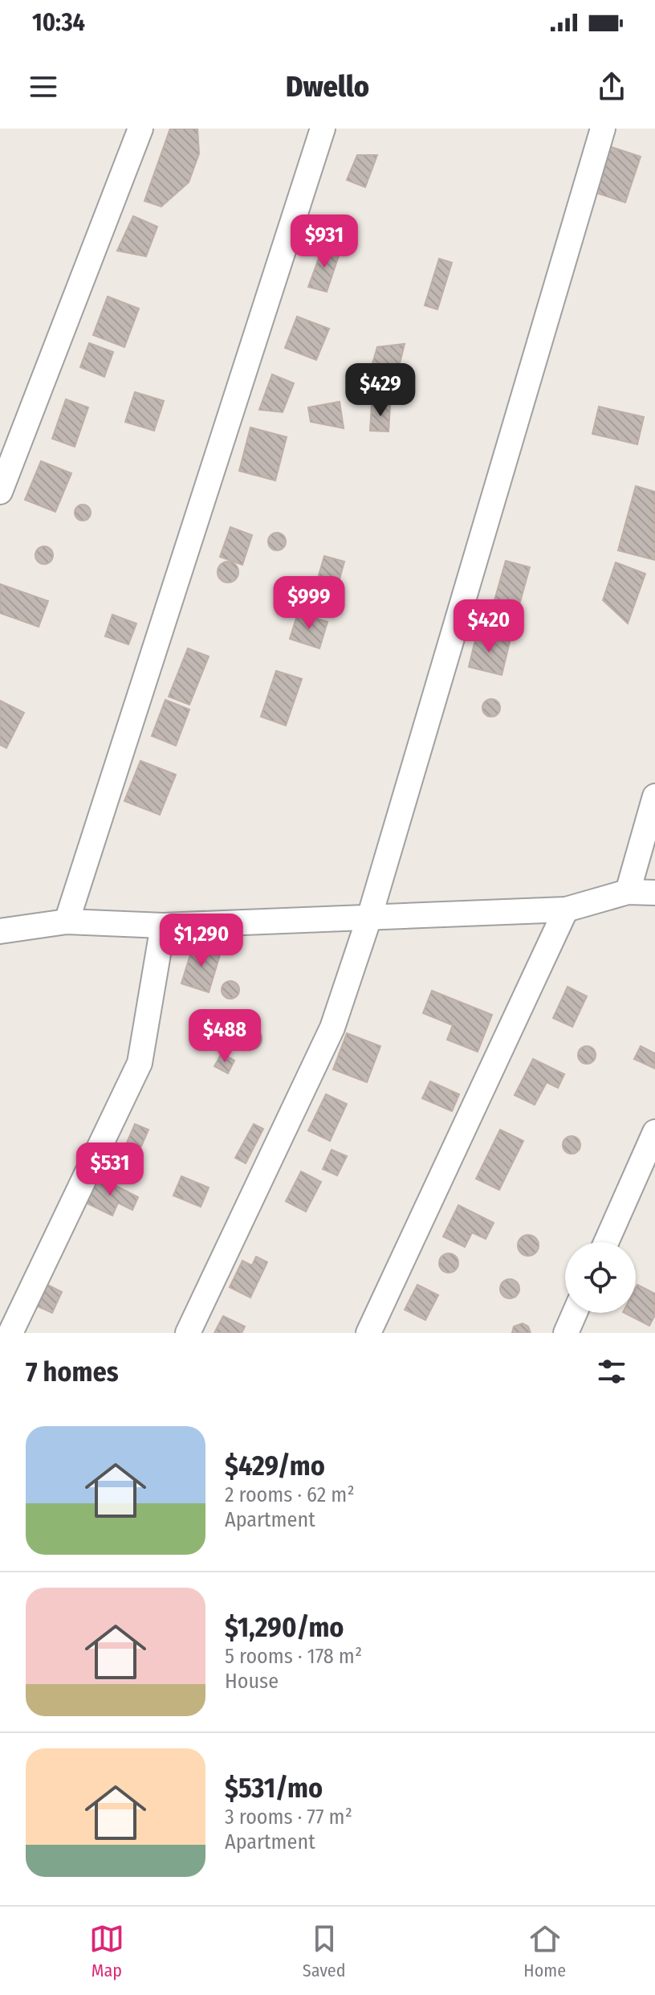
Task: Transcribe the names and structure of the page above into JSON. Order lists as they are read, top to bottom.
{
  "page": {
    "status": "10:34",
    "header": "Dwello",
    "price": [
      "$931",
      "$429",
      "$999",
      "$420",
      "$1,290",
      "$488",
      "$531"
    ],
    "heading": "7 homes",
    "list": [
      {
        "name": "$429/mo",
        "note": "2 rooms · 62 m² · Apartment"
      },
      {
        "name": "$1,290/mo",
        "note": "5 rooms · 178 m² · House"
      },
      {
        "name": "$531/mo",
        "note": "3 rooms · 77 m² · Apartment"
      }
    ],
    "tabs": ["Map", "Saved", "Home"]
  }
}
